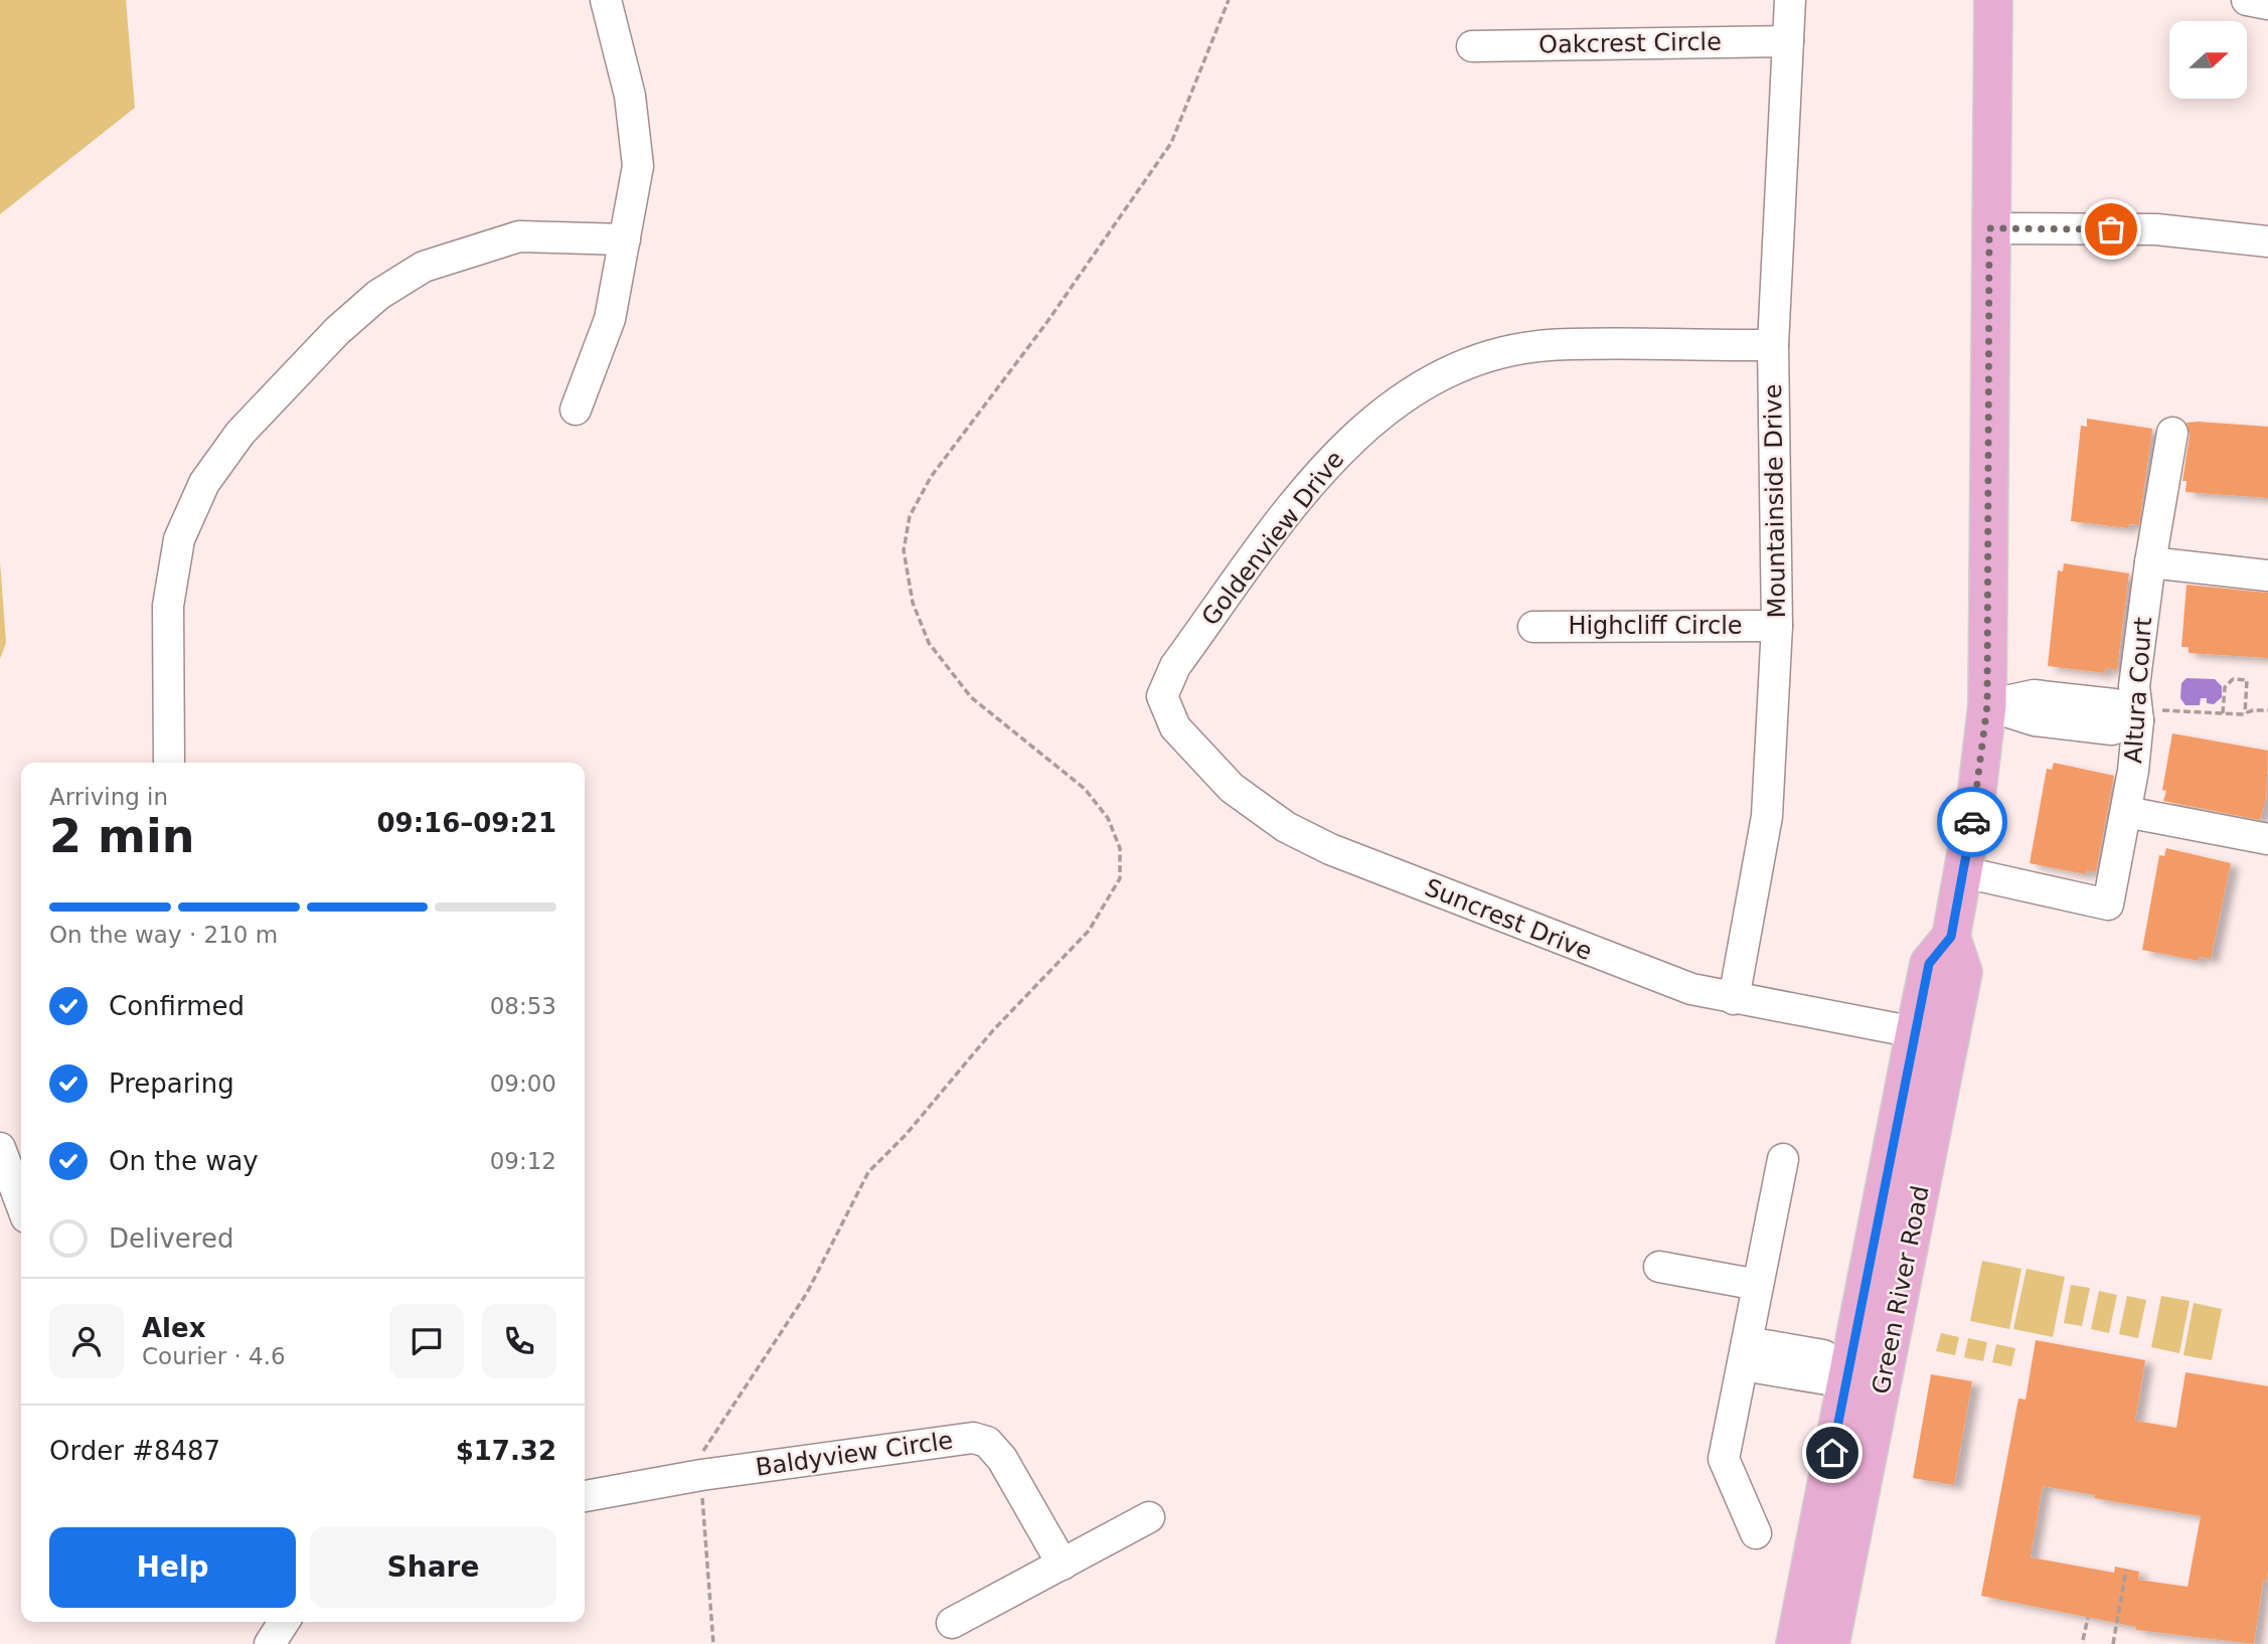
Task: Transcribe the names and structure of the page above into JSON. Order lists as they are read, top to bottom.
{
  "streets": {
    "main road": ["Green River Road"],
    "street": [
      "Oakcrest Circle",
      "Mountainside Drive",
      "Goldenview Drive",
      "Highcliff Circle",
      "Altura Court",
      "Suncrest Drive",
      "Baldyview Circle"
    ]
  },
  "crossings": [
    ["Oakcrest Circle", "Mountainside Drive"],
    ["Mountainside Drive", "Goldenview Drive"],
    ["Mountainside Drive", "Highcliff Circle"],
    ["Mountainside Drive", "Suncrest Drive"],
    ["Goldenview Drive", "Suncrest Drive"],
    ["Altura Court", "Green River Road"],
    ["Suncrest Drive", "Green River Road"]
  ],
  "north": "right",
  "page": {
    "heading": ["2 min", "Arriving in", "09:16–09:21"],
    "panel": [
      "Alex",
      "Courier · 4.6",
      "Order #8487",
      "$17.32"
    ],
    "bar": "On the way · 210 m",
    "list": [
      ["Confirmed", "08:53"],
      ["Preparing", "09:00"],
      ["On the way", "09:12"],
      "Delivered"
    ],
    "buttons": ["Help", "Share"]
  }
}
